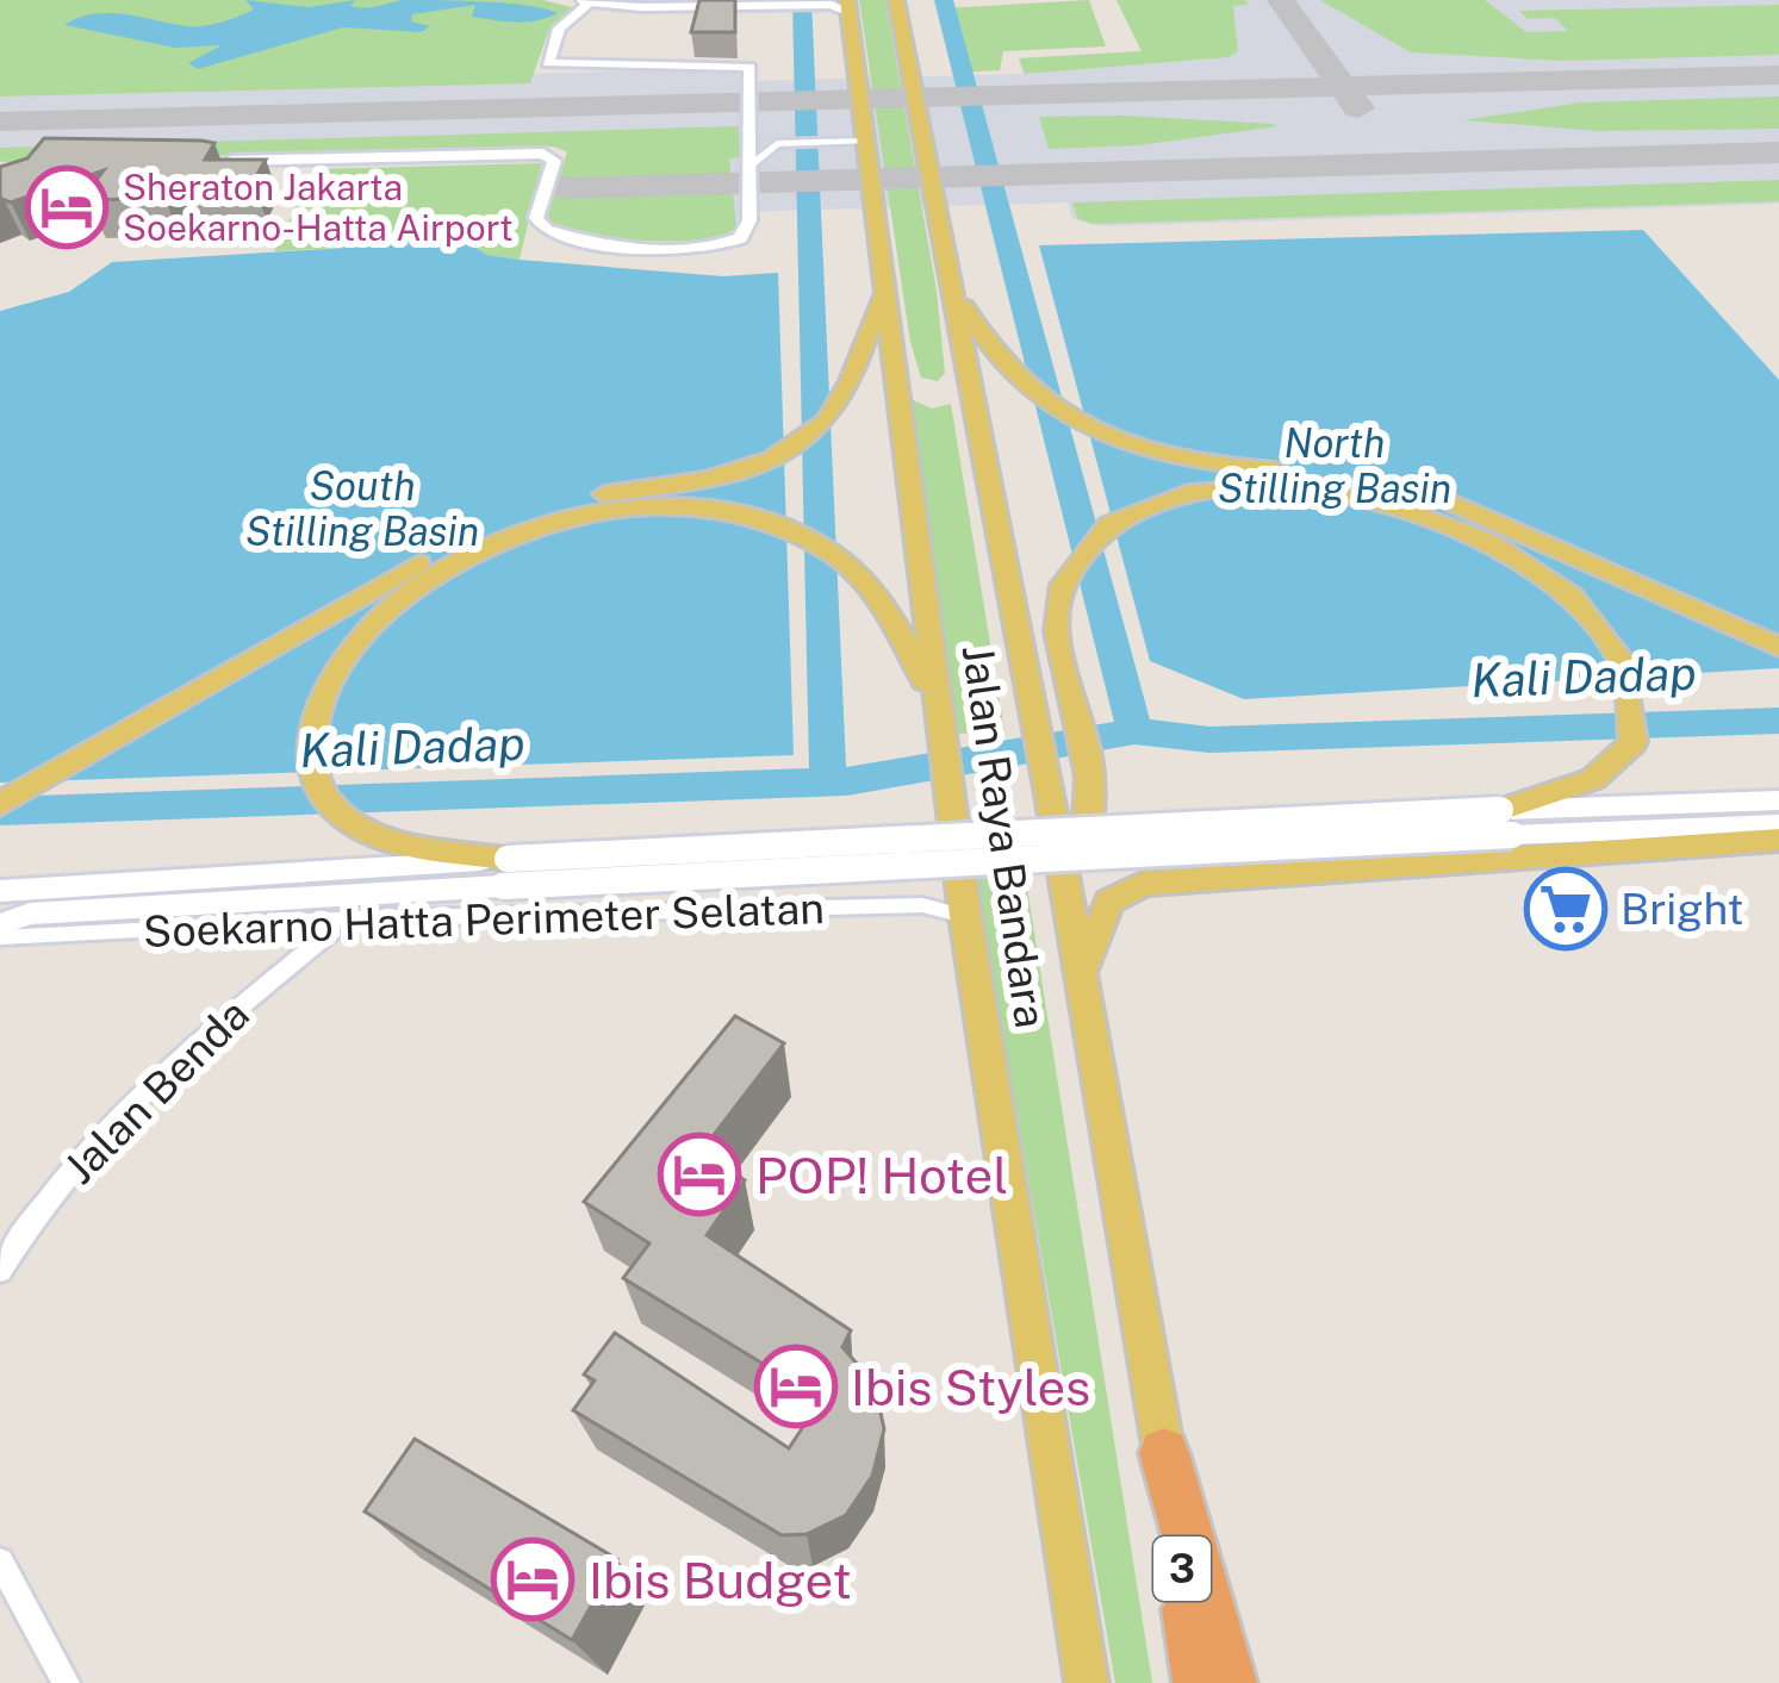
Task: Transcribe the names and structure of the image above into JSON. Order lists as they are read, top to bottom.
{
  "streets": {
    "highway": ["3"],
    "main road": ["Jalan Raya Bandara"],
    "street": ["Soekarno Hatta Perimeter Selatan", "Jalan Benda"]
  },
  "crossings": [
    ["Jalan Raya Bandara", "Soekarno Hatta Perimeter Selatan"],
    ["Jalan Raya Bandara", "3"]
  ],
  "water": ["North Stilling Basin", "South Stilling Basin", "Kali Dadap"],
  "places": {
    "hotel": [
      "Sheraton Jakarta Soekarno-Hatta Airport",
      "POP! Hotel",
      "Ibis Styles",
      "Ibis Budget"
    ],
    "supermarket": ["Bright"]
  }
}
